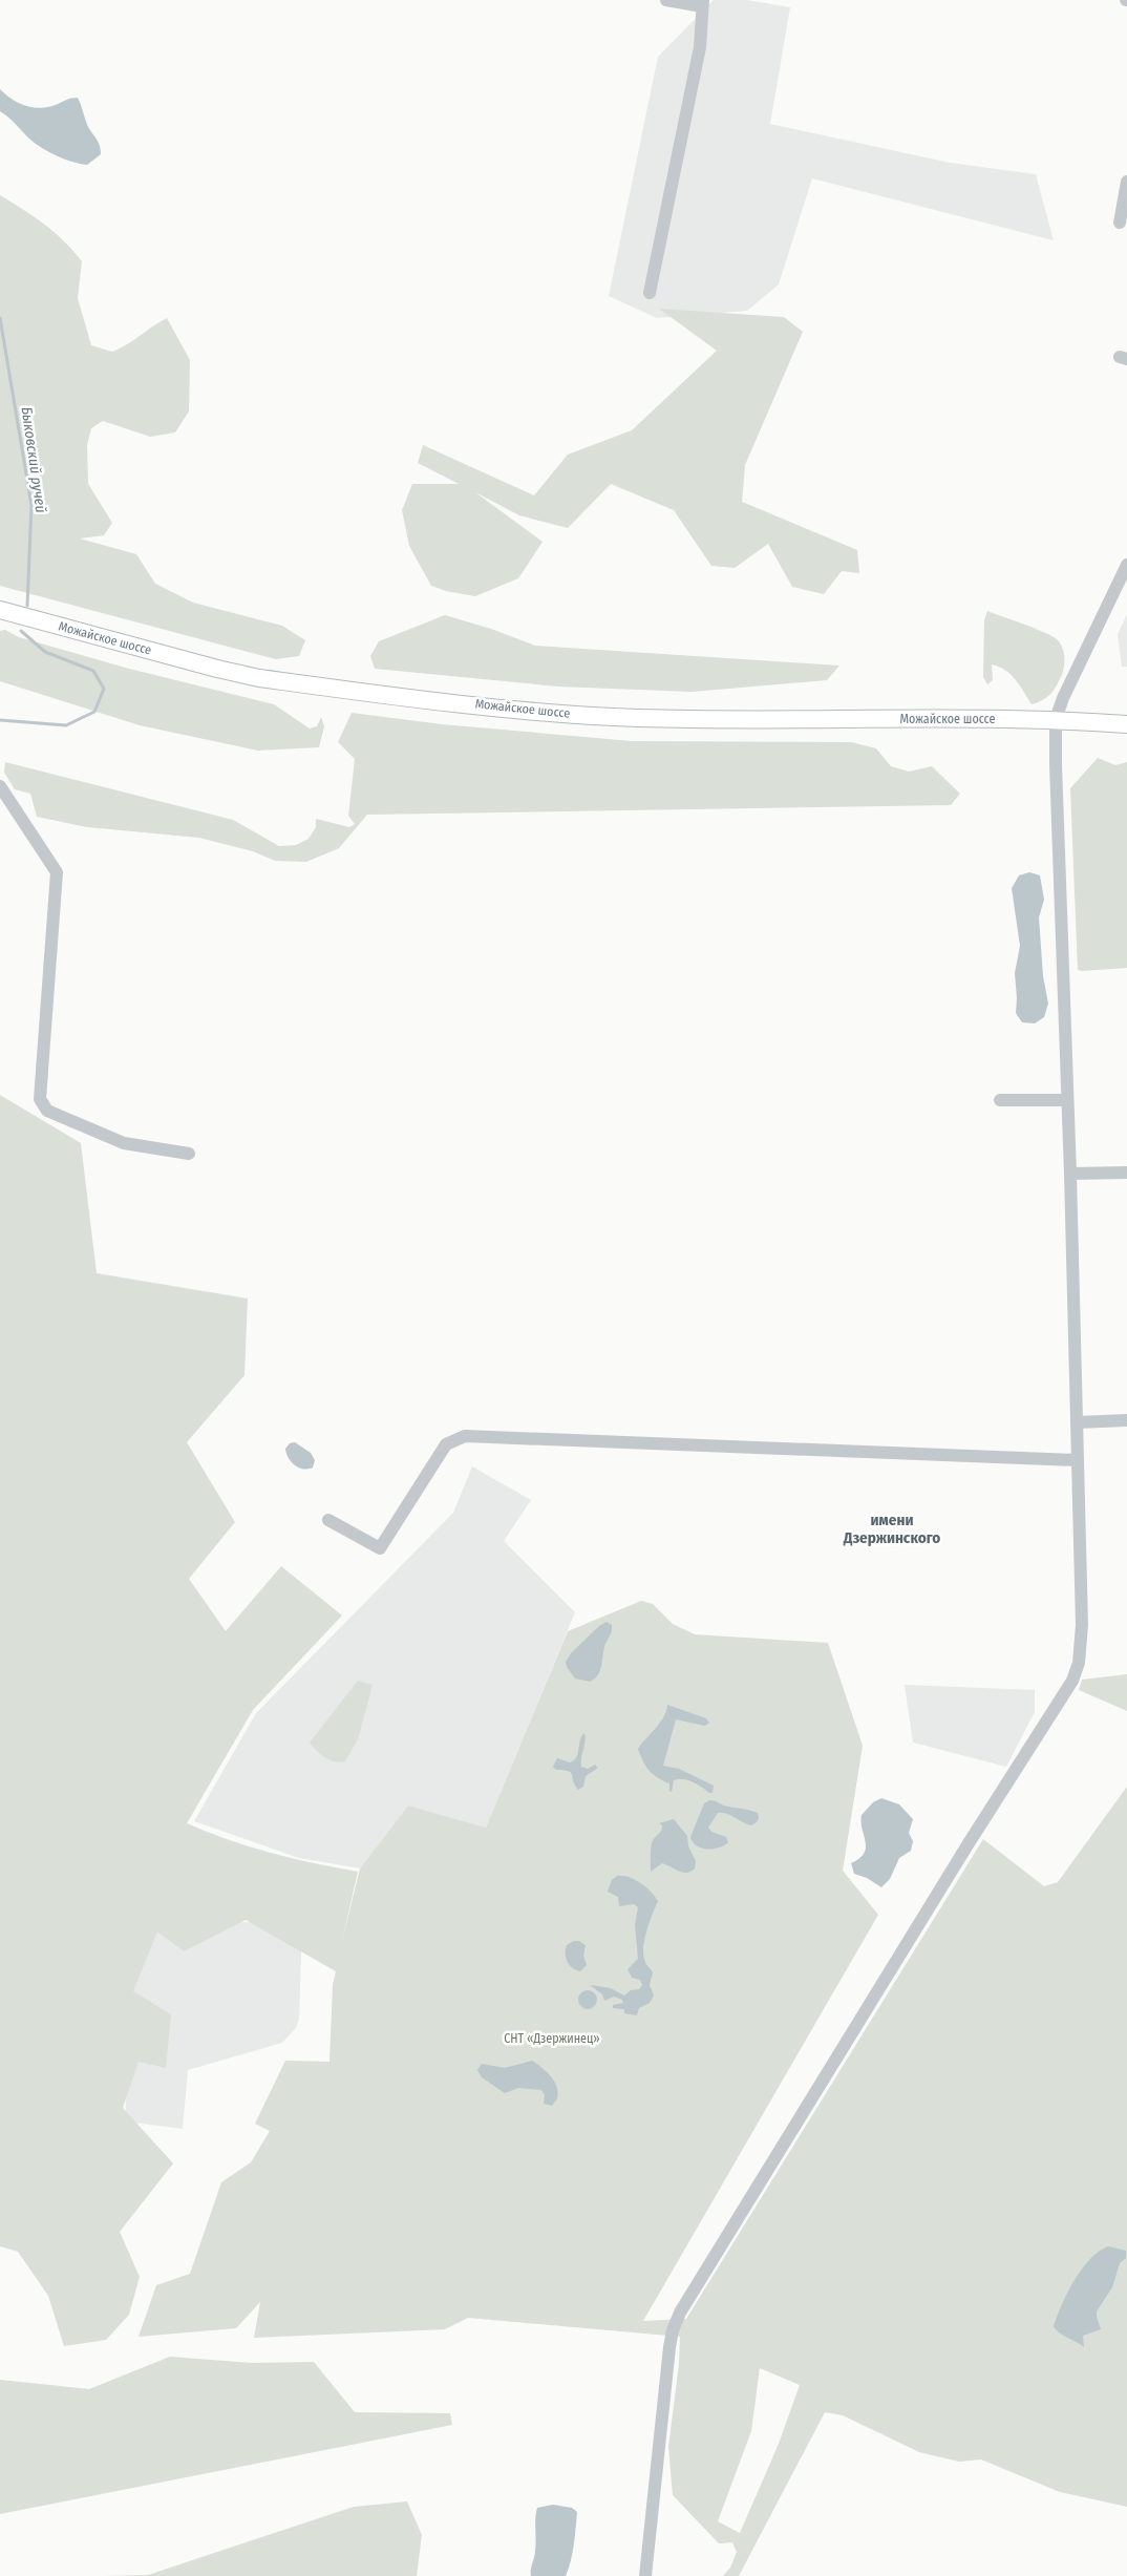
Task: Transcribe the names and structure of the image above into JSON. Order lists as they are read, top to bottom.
{
  "streets": {
    "main road": ["Можайское шоссе"]
  },
  "districts": ["имени Дзержинского"],
  "water": ["Быковский ручей"],
  "parks": ["СНТ «Дзержинец»"]
}
